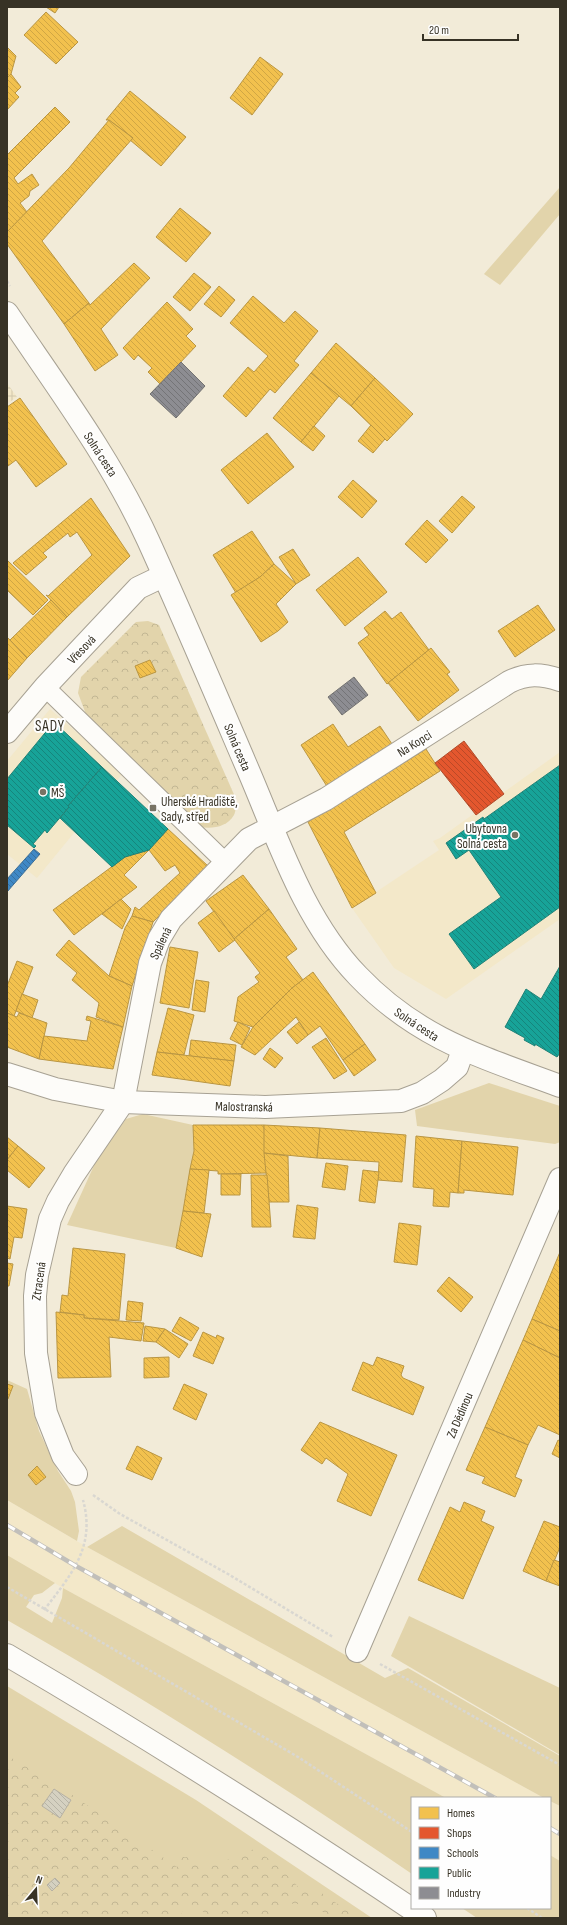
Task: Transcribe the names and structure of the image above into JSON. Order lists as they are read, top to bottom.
{
  "streets": {
    "street": [
      "Solná cesta",
      "Vřesová",
      "Na Kopci",
      "Spálená",
      "Malostranská",
      "Ztracená",
      "Za Dědinou"
    ]
  },
  "crossings": [
    ["Solná cesta", "Vřesová"],
    ["Solná cesta", "Na Kopci"],
    ["Solná cesta", "Spálená"],
    ["Solná cesta", "Malostranská"],
    ["Na Kopci", "Spálená"],
    ["Spálená", "Malostranská"],
    ["Spálená", "Ztracená"],
    ["Malostranská", "Ztracená"]
  ],
  "districts": ["SADY"],
  "places": {
    "other": ["MŠ", "Ubytovna Solná cesta"],
    "transit": ["Uherské Hradiště, Sady, střed"]
  },
  "legend": [
    "Homes",
    "Shops",
    "Schools",
    "Public",
    "Industry"
  ],
  "scale_bar": "20 m",
  "north": "top"
}
